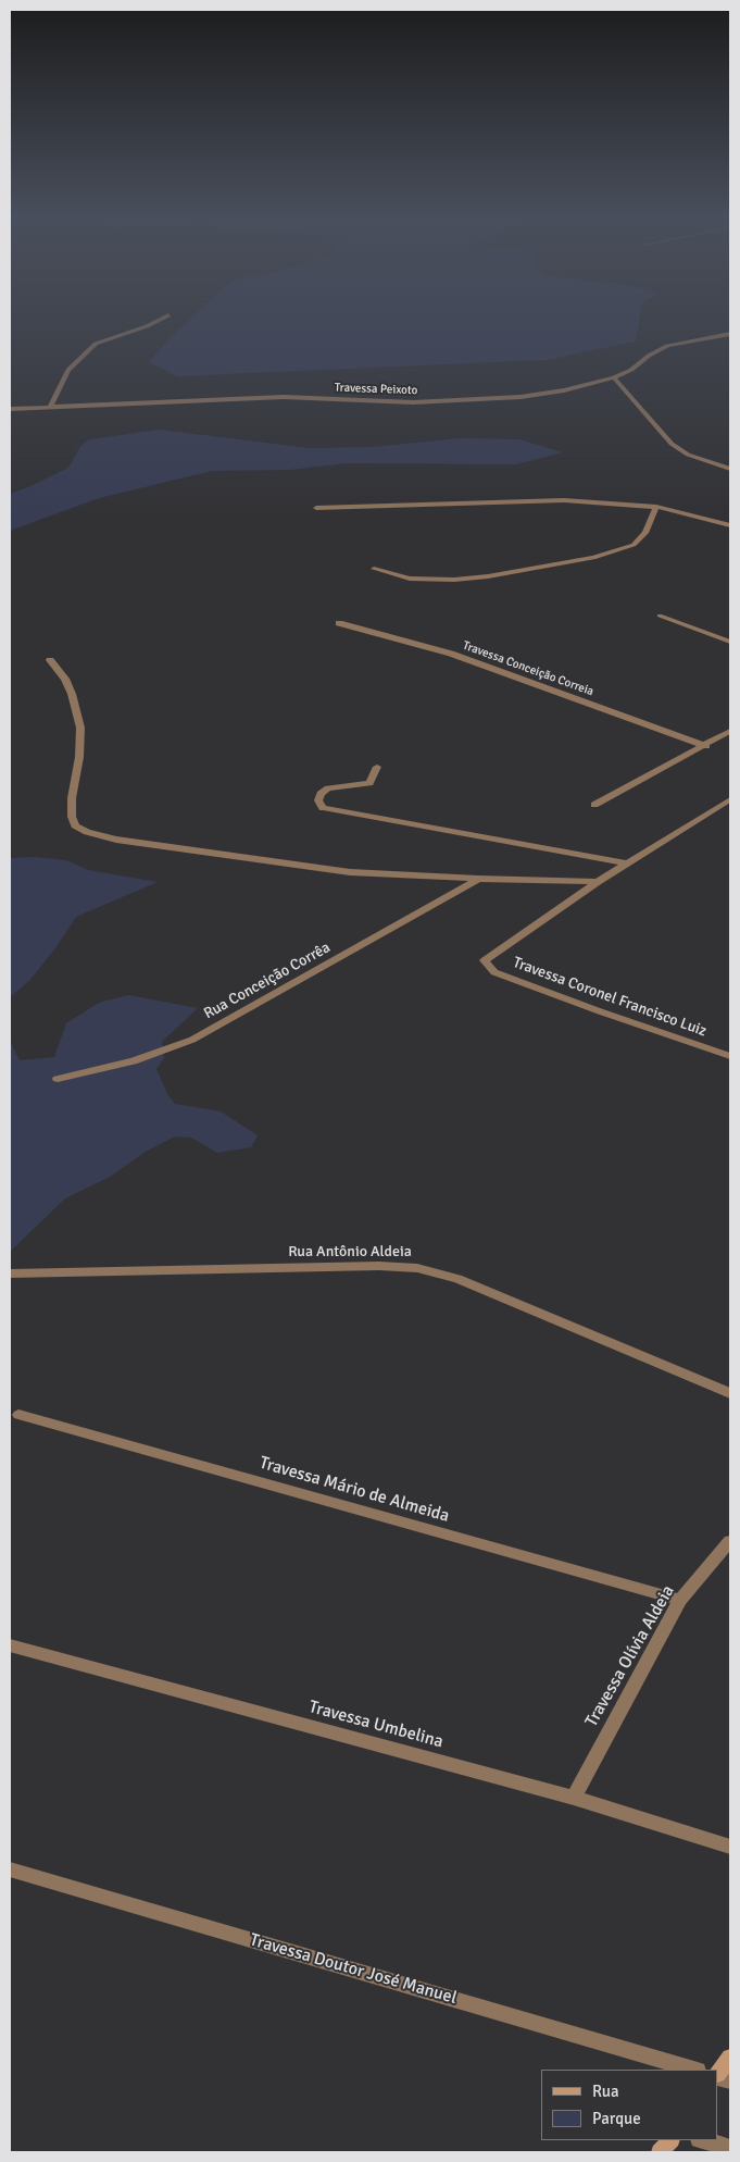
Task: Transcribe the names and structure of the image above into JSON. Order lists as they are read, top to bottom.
{
  "streets": {
    "street": [
      "Travessa Peixoto",
      "Travessa Conceição Correia",
      "Rua Conceição Corrêa",
      "Travessa Coronel Francisco Luiz",
      "Rua Antônio Aldeia",
      "Travessa Mário de Almeida",
      "Travessa Olívia Aldeia",
      "Travessa Umbelina",
      "Travessa Doutor José Manuel"
    ]
  },
  "crossings": [
    ["Travessa Mário de Almeida", "Travessa Olívia Aldeia"],
    ["Travessa Olívia Aldeia", "Travessa Umbelina"]
  ],
  "legend": ["Rua", "Parque"]
}
